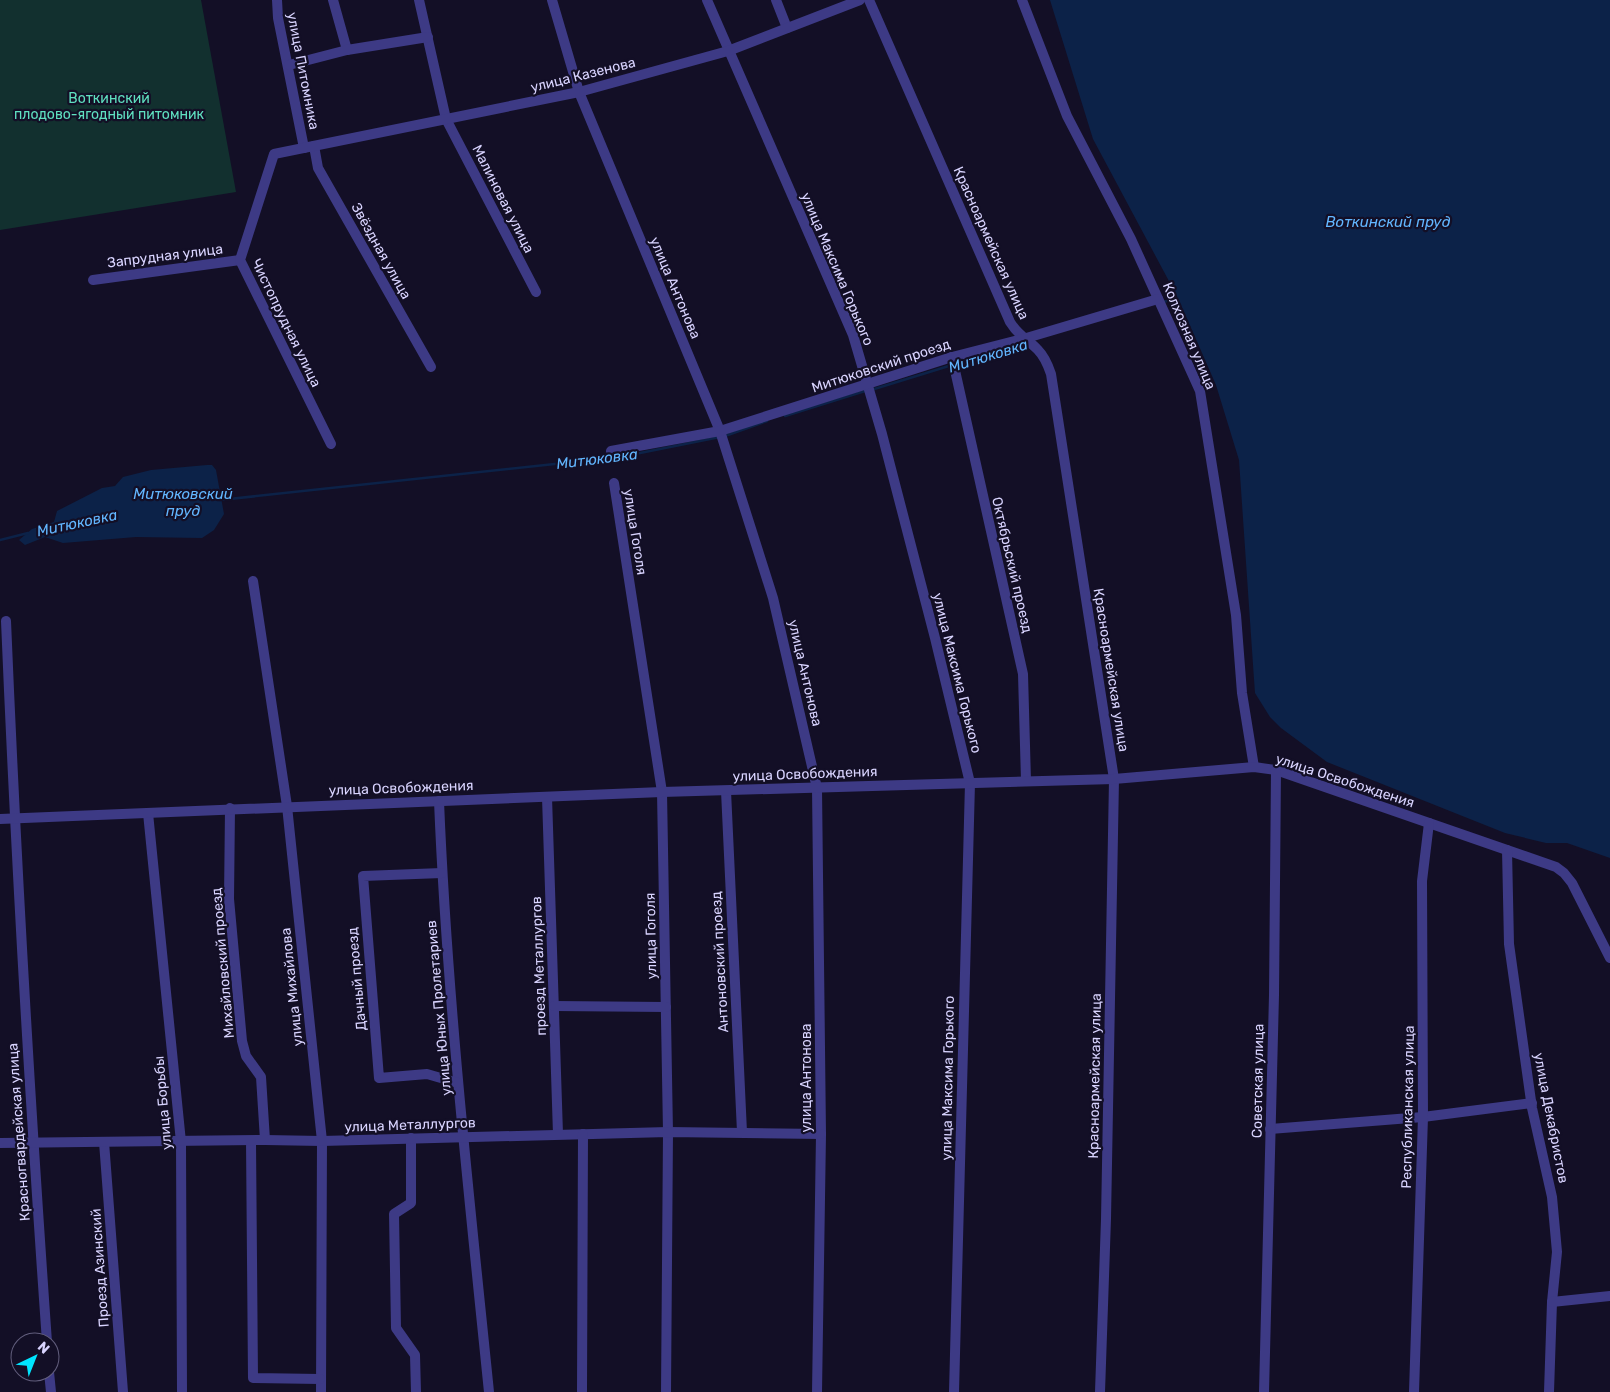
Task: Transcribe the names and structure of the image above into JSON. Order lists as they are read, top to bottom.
{
  "streets": {
    "street": [
      "улица Питомника",
      "улица Казенова",
      "Малиновая улица",
      "Красноармейская улица",
      "Звёздная улица",
      "Запрудная улица",
      "улица Максима Горького",
      "улица Антонова",
      "Чистопрудная улица",
      "Колхозная улица",
      "Митюковский проезд",
      "улица Гоголя",
      "Октябрьский проезд",
      "улица Освобождения",
      "Антоновский проезд",
      "Михайловский проезд",
      "проезд Металлургов",
      "Дачный проезд",
      "улица Михайлова",
      "улица Юных Пролетариев",
      "Советская улица",
      "улица Борьбы",
      "Республиканская улица",
      "улица Декабристов",
      "улица Металлургов",
      "Красногвардейская улица",
      "Проезд Азинский"
    ]
  },
  "crossings": [
    ["улица Питомника", "улица Казенова"],
    ["улица Питомника", "Звёздная улица"],
    ["улица Питомника", "Чистопрудная улица"],
    ["улица Казенова", "Малиновая улица"],
    ["улица Казенова", "Звёздная улица"],
    ["улица Казенова", "улица Максима Горького"],
    ["улица Казенова", "улица Антонова"],
    ["улица Казенова", "Чистопрудная улица"],
    ["Красноармейская улица", "Митюковский проезд"],
    ["Красноармейская улица", "улица Освобождения"],
    ["Звёздная улица", "Чистопрудная улица"],
    ["Запрудная улица", "Чистопрудная улица"],
    ["улица Максима Горького", "Митюковский проезд"],
    ["улица Максима Горького", "улица Освобождения"],
    ["улица Антонова", "Митюковский проезд"],
    ["улица Антонова", "улица Освобождения"],
    ["улица Антонова", "улица Металлургов"],
    ["Колхозная улица", "Митюковский проезд"],
    ["Колхозная улица", "улица Освобождения"],
    ["Митюковский проезд", "Октябрьский проезд"],
    ["улица Гоголя", "улица Освобождения"],
    ["улица Гоголя", "улица Металлургов"],
    ["Октябрьский проезд", "улица Освобождения"],
    ["улица Освобождения", "Антоновский проезд"],
    ["улица Освобождения", "Михайловский проезд"],
    ["улица Освобождения", "проезд Металлургов"],
    ["улица Освобождения", "улица Михайлова"],
    ["улица Освобождения", "улица Юных Пролетариев"],
    ["улица Освобождения", "Советская улица"],
    ["улица Освобождения", "улица Борьбы"],
    ["улица Освобождения", "Республиканская улица"],
    ["улица Освобождения", "улица Декабристов"],
    ["улица Освобождения", "Красногвардейская улица"],
    ["Антоновский проезд", "улица Металлургов"],
    ["Михайловский проезд", "улица Металлургов"],
    ["проезд Металлургов", "улица Металлургов"],
    ["Дачный проезд", "улица Юных Пролетариев"],
    ["улица Михайлова", "улица Металлургов"],
    ["улица Юных Пролетариев", "улица Металлургов"],
    ["улица Борьбы", "улица Металлургов"],
    ["улица Металлургов", "Красногвардейская улица"],
    ["улица Металлургов", "Проезд Азинский"]
  ],
  "water": ["Воткинский пруд", "Митюковка", "Митюковский пруд"],
  "parks": ["Воткинский плодово-ягодный питомник"],
  "north": "top right"
}
